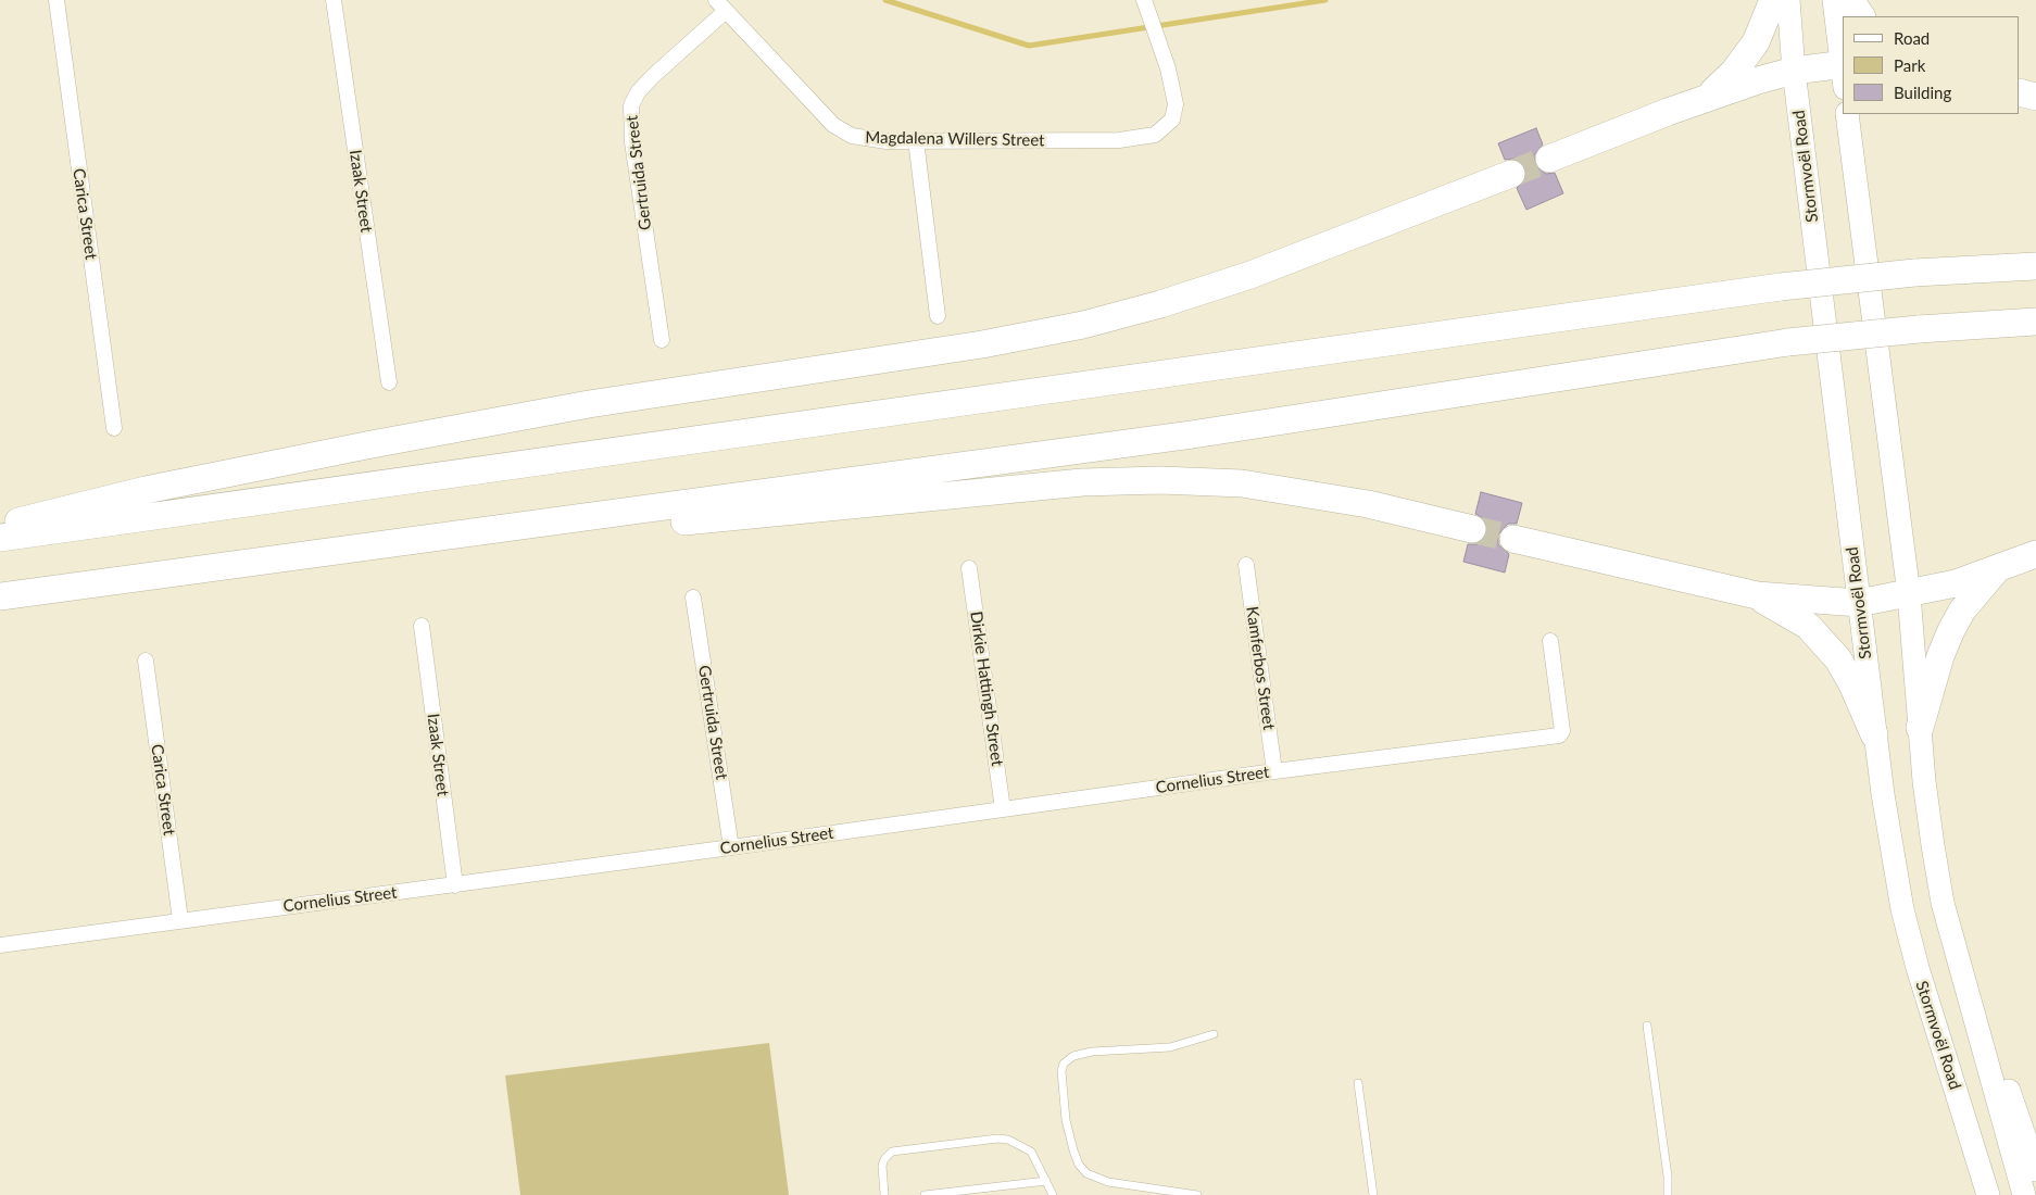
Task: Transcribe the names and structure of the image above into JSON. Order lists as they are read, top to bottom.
{
  "streets": {
    "main road": ["Stormvoël Road"],
    "street": [
      "Magdalena Willers Street",
      "Gertruida Street",
      "Izaak Street",
      "Carica Street",
      "Kamferbos Street",
      "Dirkie Hattingh Street",
      "Cornelius Street"
    ]
  },
  "crossings": [
    ["Magdalena Willers Street", "Gertruida Street"],
    ["Gertruida Street", "Cornelius Street"],
    ["Izaak Street", "Cornelius Street"],
    ["Carica Street", "Cornelius Street"],
    ["Kamferbos Street", "Cornelius Street"],
    ["Dirkie Hattingh Street", "Cornelius Street"]
  ],
  "legend": ["Road", "Park", "Building"]
}
